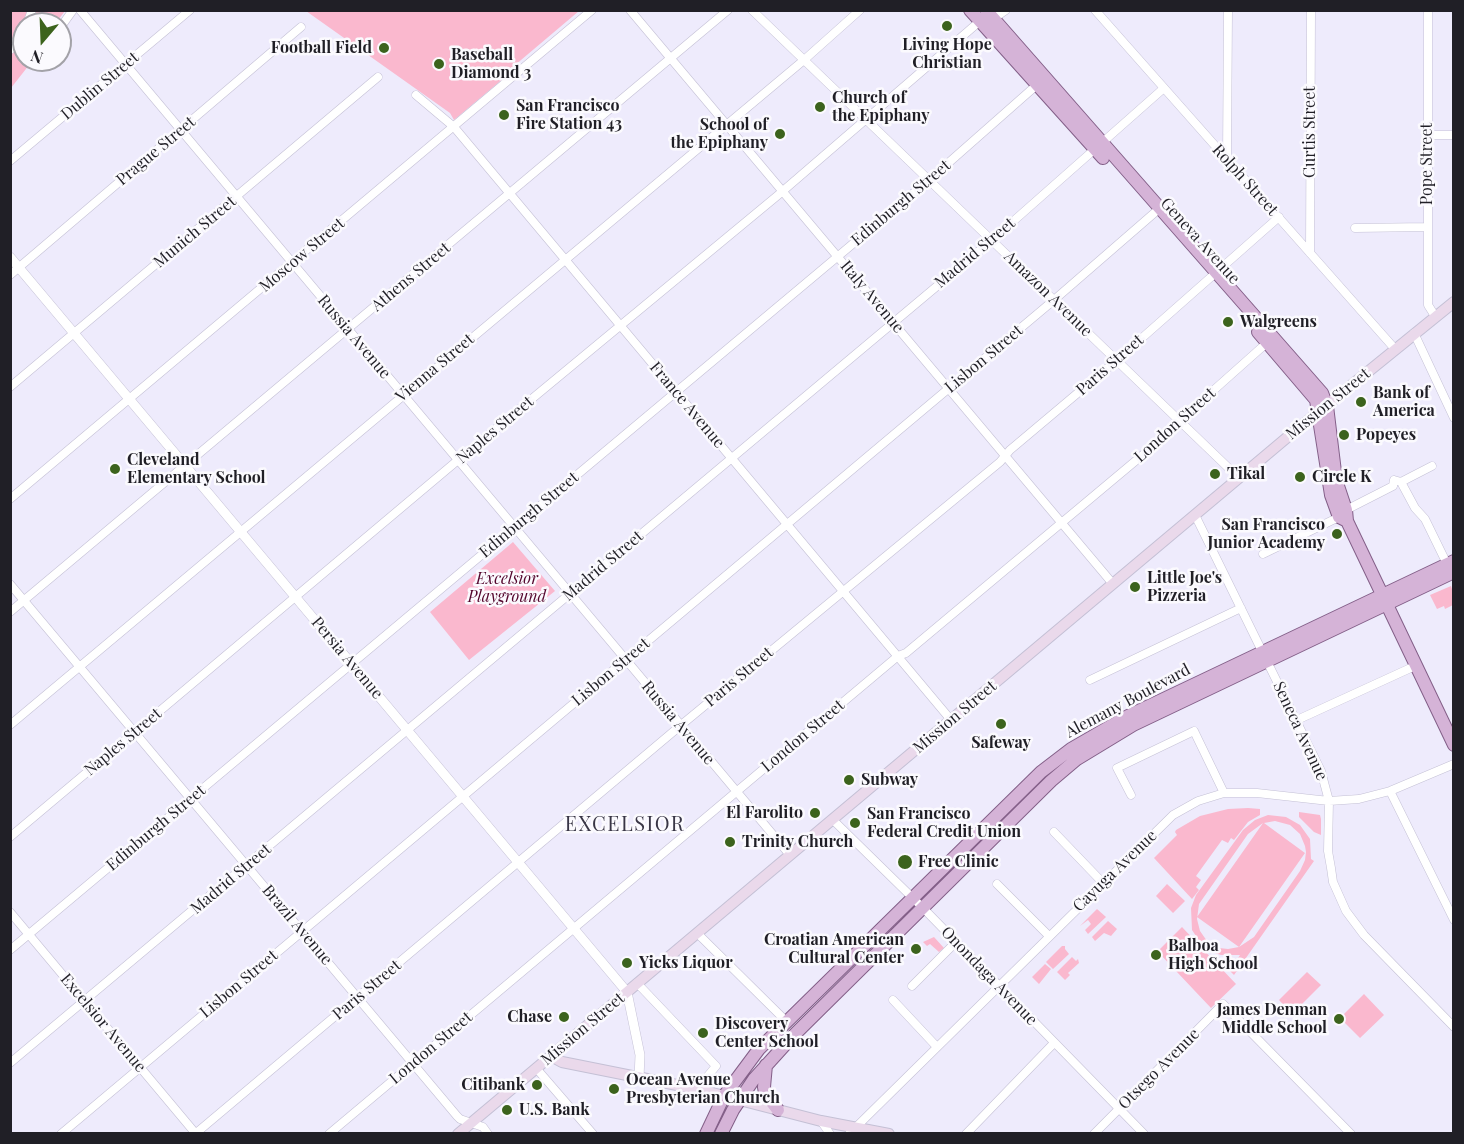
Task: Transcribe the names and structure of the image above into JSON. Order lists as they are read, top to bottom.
{
  "streets": {
    "main road": ["Geneva Avenue", "Mission Street", "Alemany Boulevard"],
    "street": [
      "Dublin Street",
      "Curtis Street",
      "Prague Street",
      "Pope Street",
      "Rolph Street",
      "Edinburgh Street",
      "Munich Street",
      "Madrid Street",
      "Moscow Street",
      "Athens Street",
      "Amazon Avenue",
      "Italy Avenue",
      "Russia Avenue",
      "Lisbon Street",
      "Paris Street",
      "Vienna Street",
      "France Avenue",
      "London Street",
      "Naples Street",
      "Persia Avenue",
      "Seneca Avenue",
      "Cayuga Avenue",
      "Brazil Avenue",
      "Onondaga Avenue",
      "Excelsior Avenue",
      "Otsego Avenue"
    ]
  },
  "crossings": [
    ["Dublin Street", "Russia Avenue"],
    ["Curtis Street", "Rolph Street"],
    ["Prague Street", "Russia Avenue"],
    ["Prague Street", "Persia Avenue"],
    ["Pope Street", "Mission Street"],
    ["Rolph Street", "Madrid Street"],
    ["Rolph Street", "Paris Street"],
    ["Rolph Street", "Mission Street"],
    ["Edinburgh Street", "Geneva Avenue"],
    ["Edinburgh Street", "Amazon Avenue"],
    ["Edinburgh Street", "Italy Avenue"],
    ["Edinburgh Street", "Russia Avenue"],
    ["Edinburgh Street", "France Avenue"],
    ["Edinburgh Street", "Persia Avenue"],
    ["Edinburgh Street", "Brazil Avenue"],
    ["Edinburgh Street", "Excelsior Avenue"],
    ["Munich Street", "Russia Avenue"],
    ["Munich Street", "Persia Avenue"],
    ["Geneva Avenue", "Madrid Street"],
    ["Geneva Avenue", "Lisbon Street"],
    ["Geneva Avenue", "Paris Street"],
    ["Geneva Avenue", "Mission Street"],
    ["Geneva Avenue", "London Street"],
    ["Geneva Avenue", "Naples Street"],
    ["Geneva Avenue", "Alemany Boulevard"],
    ["Madrid Street", "Amazon Avenue"],
    ["Madrid Street", "Italy Avenue"],
    ["Madrid Street", "Russia Avenue"],
    ["Madrid Street", "France Avenue"],
    ["Madrid Street", "Persia Avenue"],
    ["Madrid Street", "Brazil Avenue"],
    ["Madrid Street", "Excelsior Avenue"],
    ["Moscow Street", "Russia Avenue"],
    ["Moscow Street", "France Avenue"],
    ["Moscow Street", "Persia Avenue"],
    ["Athens Street", "Italy Avenue"],
    ["Athens Street", "Russia Avenue"],
    ["Athens Street", "France Avenue"],
    ["Athens Street", "Persia Avenue"],
    ["Athens Street", "Brazil Avenue"],
    ["Amazon Avenue", "Lisbon Street"],
    ["Amazon Avenue", "Paris Street"],
    ["Amazon Avenue", "Vienna Street"],
    ["Amazon Avenue", "Mission Street"],
    ["Amazon Avenue", "London Street"],
    ["Amazon Avenue", "Naples Street"],
    ["Italy Avenue", "Lisbon Street"],
    ["Italy Avenue", "Paris Street"],
    ["Italy Avenue", "Vienna Street"],
    ["Italy Avenue", "Mission Street"],
    ["Italy Avenue", "London Street"],
    ["Italy Avenue", "Naples Street"],
    ["Russia Avenue", "Lisbon Street"],
    ["Russia Avenue", "Paris Street"],
    ["Russia Avenue", "Vienna Street"],
    ["Russia Avenue", "Mission Street"],
    ["Russia Avenue", "London Street"],
    ["Russia Avenue", "Naples Street"],
    ["Lisbon Street", "France Avenue"],
    ["Lisbon Street", "Persia Avenue"],
    ["Lisbon Street", "Brazil Avenue"],
    ["Lisbon Street", "Excelsior Avenue"],
    ["Paris Street", "France Avenue"],
    ["Paris Street", "Persia Avenue"],
    ["Paris Street", "Brazil Avenue"],
    ["Paris Street", "Excelsior Avenue"],
    ["Vienna Street", "France Avenue"],
    ["Vienna Street", "Persia Avenue"],
    ["Vienna Street", "Brazil Avenue"],
    ["Mission Street", "France Avenue"],
    ["Mission Street", "Persia Avenue"],
    ["Mission Street", "Seneca Avenue"],
    ["Mission Street", "Brazil Avenue"],
    ["Mission Street", "Onondaga Avenue"],
    ["France Avenue", "London Street"],
    ["France Avenue", "Naples Street"],
    ["London Street", "Persia Avenue"],
    ["London Street", "Brazil Avenue"],
    ["Naples Street", "Persia Avenue"],
    ["Naples Street", "Brazil Avenue"],
    ["Alemany Boulevard", "Seneca Avenue"],
    ["Alemany Boulevard", "Onondaga Avenue"],
    ["Seneca Avenue", "Cayuga Avenue"],
    ["Cayuga Avenue", "Onondaga Avenue"],
    ["Onondaga Avenue", "Otsego Avenue"]
  ],
  "districts": ["EXCELSIOR"],
  "parks": ["Excelsior Playground"],
  "places": [
    "Living Hope Christian",
    "Football Field",
    "Baseball Diamond 3",
    "Church of the Epiphany",
    "San Francisco Fire Station 43",
    "School of the Epiphany",
    "Walgreens",
    "Bank of America",
    "Popeyes",
    "Cleveland Elementary School",
    "Tikal",
    "Circle K",
    "San Francisco Junior Academy",
    "Little Joe's Pizzeria",
    "Safeway",
    "Subway",
    "El Farolito",
    "San Francisco Federal Credit Union",
    "Trinity Church",
    "Free Clinic",
    "Croatian American Cultural Center",
    "Balboa High School",
    "Yicks Liquor",
    "Chase",
    "James Denman Middle School",
    "Discovery Center School",
    "Citibank",
    "Ocean Avenue Presbyterian Church",
    "U.S. Bank"
  ],
  "north": "bottom"
}
